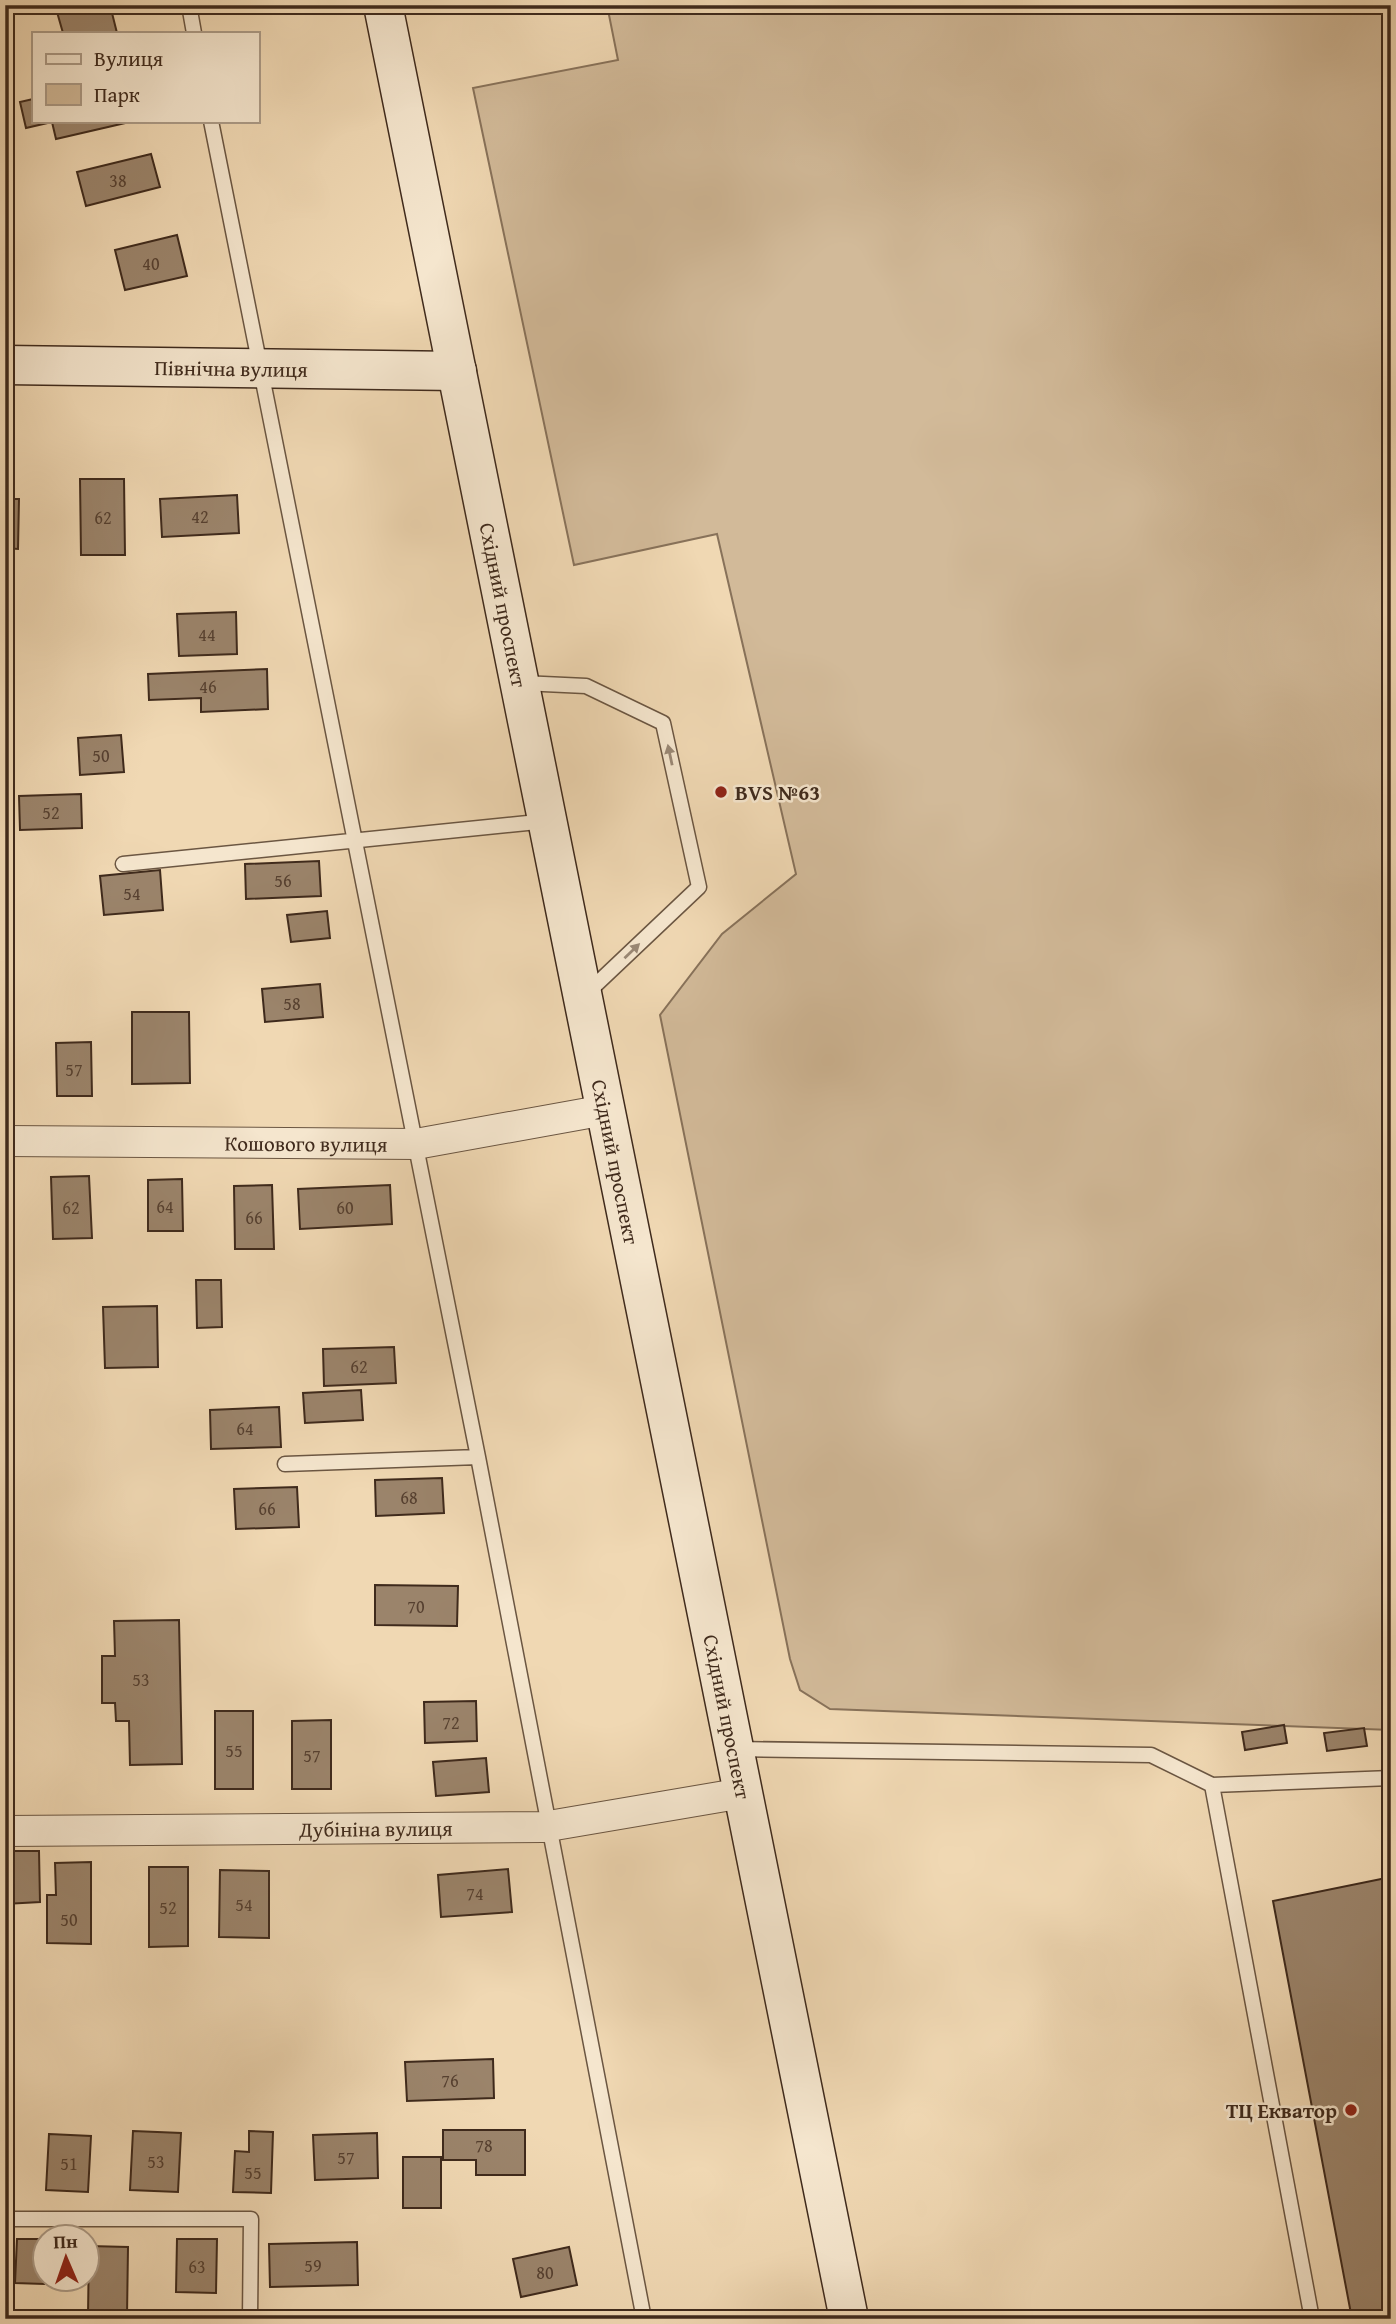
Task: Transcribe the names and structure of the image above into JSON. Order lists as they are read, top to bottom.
{
  "streets": {
    "main road": ["Північна вулиця", "Східний проспект"],
    "street": ["Кошового вулиця", "Дубініна вулиця"]
  },
  "crossings": [
    ["Північна вулиця", "Східний проспект"],
    ["Східний проспект", "Кошового вулиця"],
    ["Східний проспект", "Дубініна вулиця"]
  ],
  "places": ["BVS №63", "ТЦ Екватор"],
  "house_numbers": [
    "38",
    "40",
    "42",
    "62",
    "44",
    "46",
    "50",
    "52",
    "56",
    "54",
    "58",
    "57",
    "64",
    "62",
    "60",
    "66",
    "62",
    "64",
    "68",
    "66",
    "70",
    "53",
    "72",
    "55",
    "57",
    "74",
    "54",
    "52",
    "50",
    "76",
    "78",
    "57",
    "53",
    "51",
    "55",
    "59",
    "63",
    "80"
  ],
  "legend": ["Вулиця", "Парк"],
  "north": "top"
}
